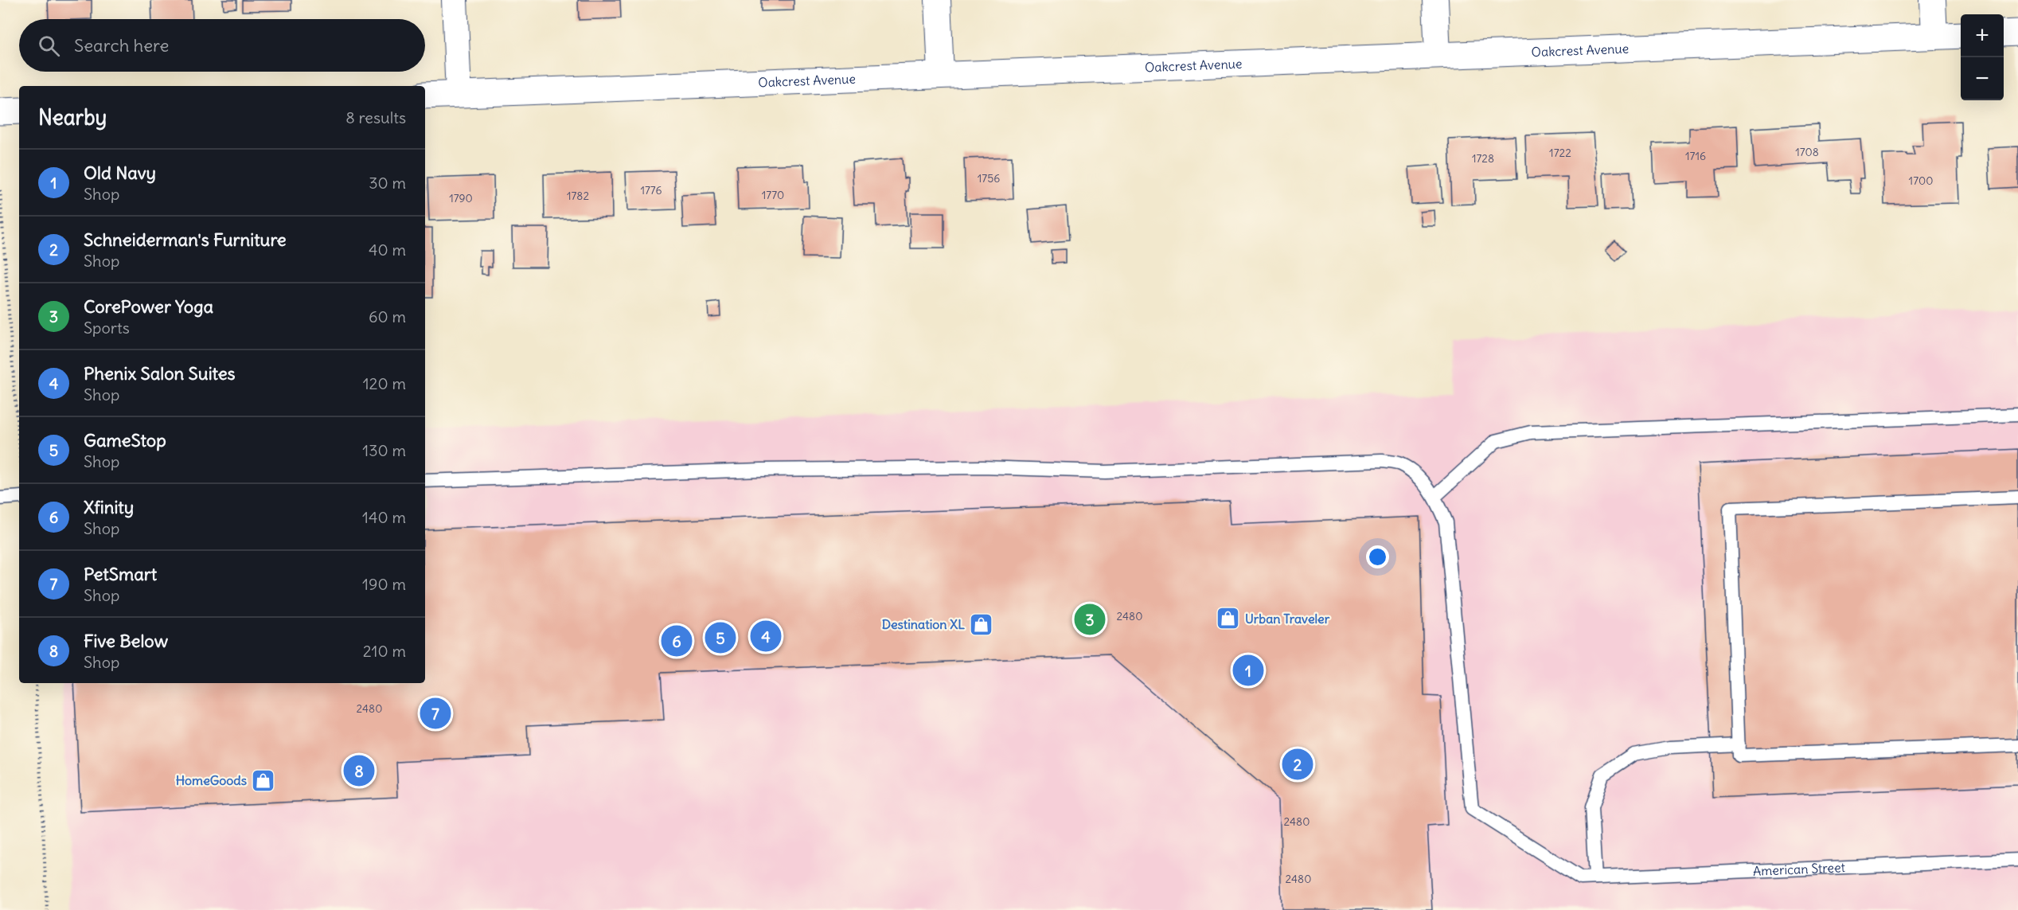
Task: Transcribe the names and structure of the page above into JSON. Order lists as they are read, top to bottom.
{
  "streets": {
    "street": ["Oakcrest Avenue"],
    "lane": ["American Street"]
  },
  "places": {
    "shop": ["Urban Traveler", "Destination XL", "HomeGoods"]
  },
  "house_numbers": [
    "1708",
    "1722",
    "1716",
    "1728",
    "1756",
    "1700",
    "1776",
    "1770",
    "1782",
    "1790",
    "2480",
    "2480",
    "2480",
    "2480"
  ],
  "page": {
    "map_buttons": ["+", "−"],
    "search": "Search here",
    "heading": ["Nearby", "8 results"],
    "list": [
      {
        "mark": "1",
        "name": "Old Navy",
        "note": "Shop",
        "value": "30 m"
      },
      {
        "mark": "2",
        "name": "Schneiderman's Furniture",
        "note": "Shop",
        "value": "40 m"
      },
      {
        "mark": "3",
        "name": "CorePower Yoga",
        "note": "Sports",
        "value": "60 m"
      },
      {
        "mark": "4",
        "name": "Phenix Salon Suites",
        "note": "Shop",
        "value": "120 m"
      },
      {
        "mark": "5",
        "name": "GameStop",
        "note": "Shop",
        "value": "130 m"
      },
      {
        "mark": "6",
        "name": "Xfinity",
        "note": "Shop",
        "value": "140 m"
      },
      {
        "mark": "7",
        "name": "PetSmart",
        "note": "Shop",
        "value": "190 m"
      },
      {
        "mark": "8",
        "name": "Five Below",
        "note": "Shop",
        "value": "210 m"
      }
    ],
    "pins": [
      "3",
      "4",
      "5",
      "6",
      "1",
      "7",
      "2",
      "8"
    ]
  }
}
